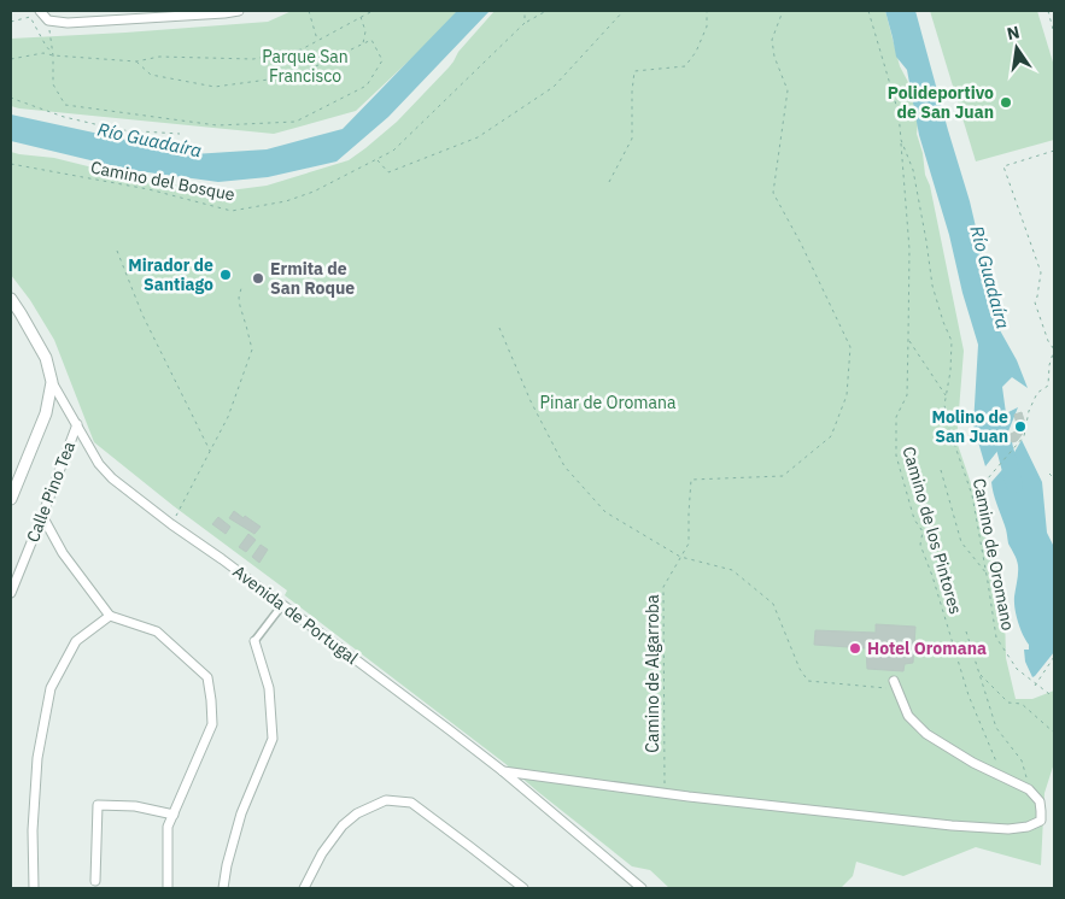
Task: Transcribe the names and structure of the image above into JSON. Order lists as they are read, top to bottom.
{
  "streets": {
    "street": ["Calle Pino Tea", "Avenida de Portugal"],
    "path": [
      "Camino del Bosque",
      "Camino de los Pintores",
      "Camino de Oromano",
      "Camino de Algarroba"
    ]
  },
  "crossings": [
    ["Calle Pino Tea", "Avenida de Portugal"],
    ["Camino de los Pintores", "Camino de Oromano"]
  ],
  "water": ["Río Guadaíra"],
  "parks": ["Parque San Francisco", "Pinar de Oromana"],
  "places": [
    "Polideportivo de San Juan",
    "Mirador de Santiago",
    "Ermita de San Roque",
    "Molino de San Juan",
    "Hotel Oromana"
  ],
  "north": "top"
}
